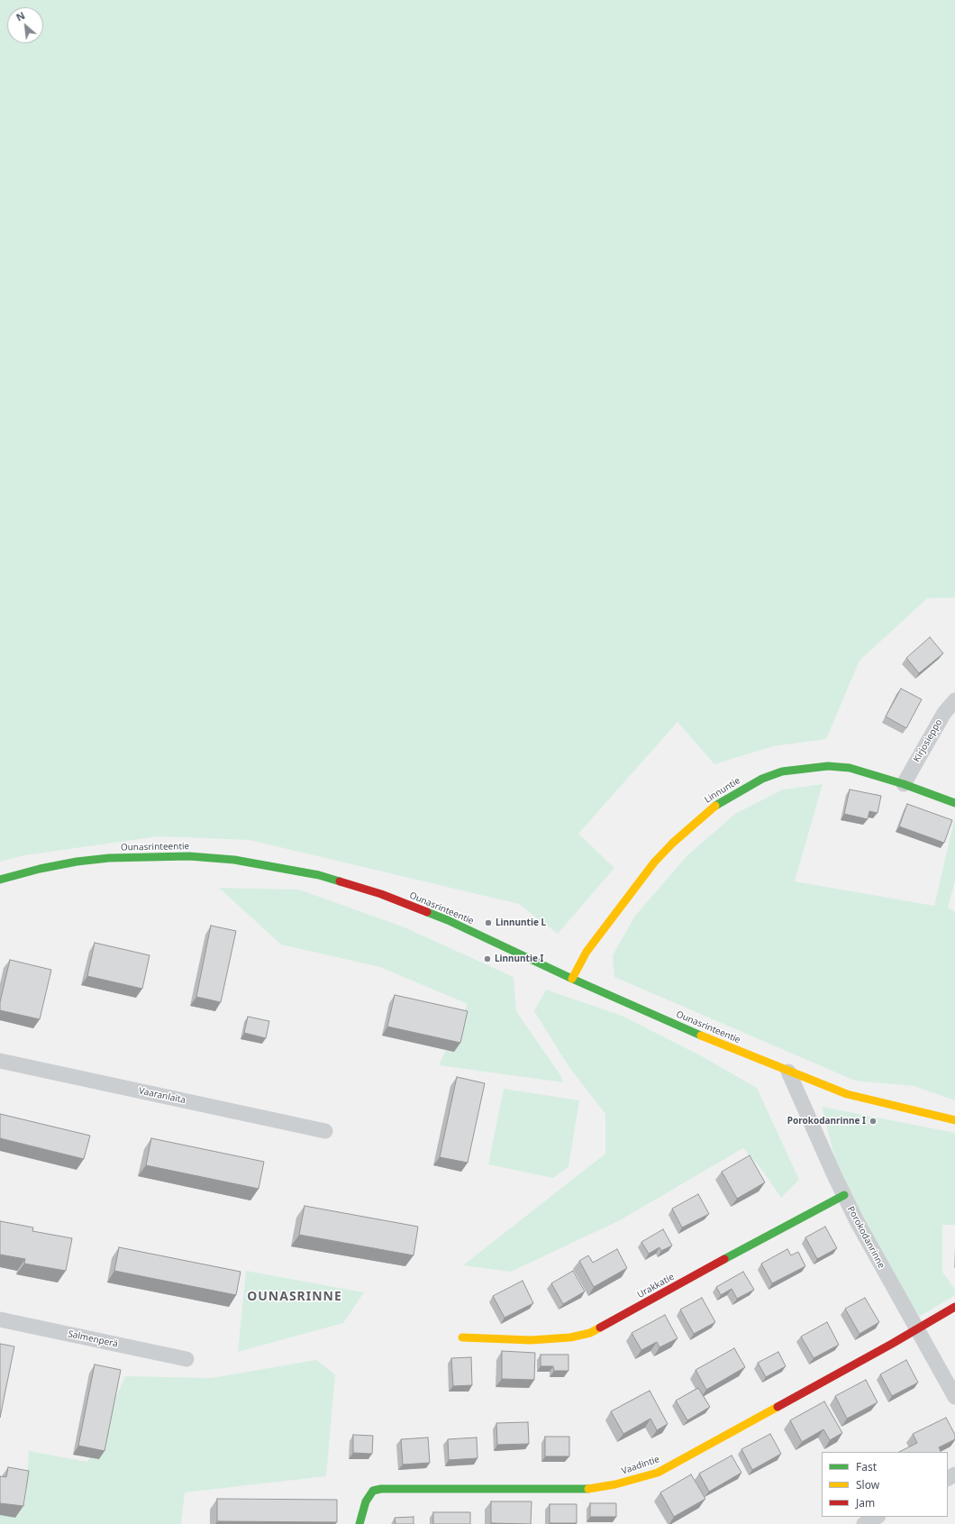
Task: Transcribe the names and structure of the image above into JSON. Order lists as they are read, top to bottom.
{
  "streets": {
    "street": [
      "Kirjosieppo",
      "Linnuntie",
      "Ounasrinteentie",
      "Vaaranlaita",
      "Porokodanrinne",
      "Urakkatie",
      "Salmenperä",
      "Vaadintie"
    ]
  },
  "crossings": [
    ["Kirjosieppo", "Linnuntie"],
    ["Linnuntie", "Ounasrinteentie"],
    ["Ounasrinteentie", "Porokodanrinne"],
    ["Porokodanrinne", "Urakkatie"],
    ["Porokodanrinne", "Vaadintie"]
  ],
  "districts": ["OUNASRINNE"],
  "places": ["Linnuntie L", "Linnuntie I", "Porokodanrinne I"],
  "legend": ["Fast", "Slow", "Jam"],
  "north": "top left"
}
